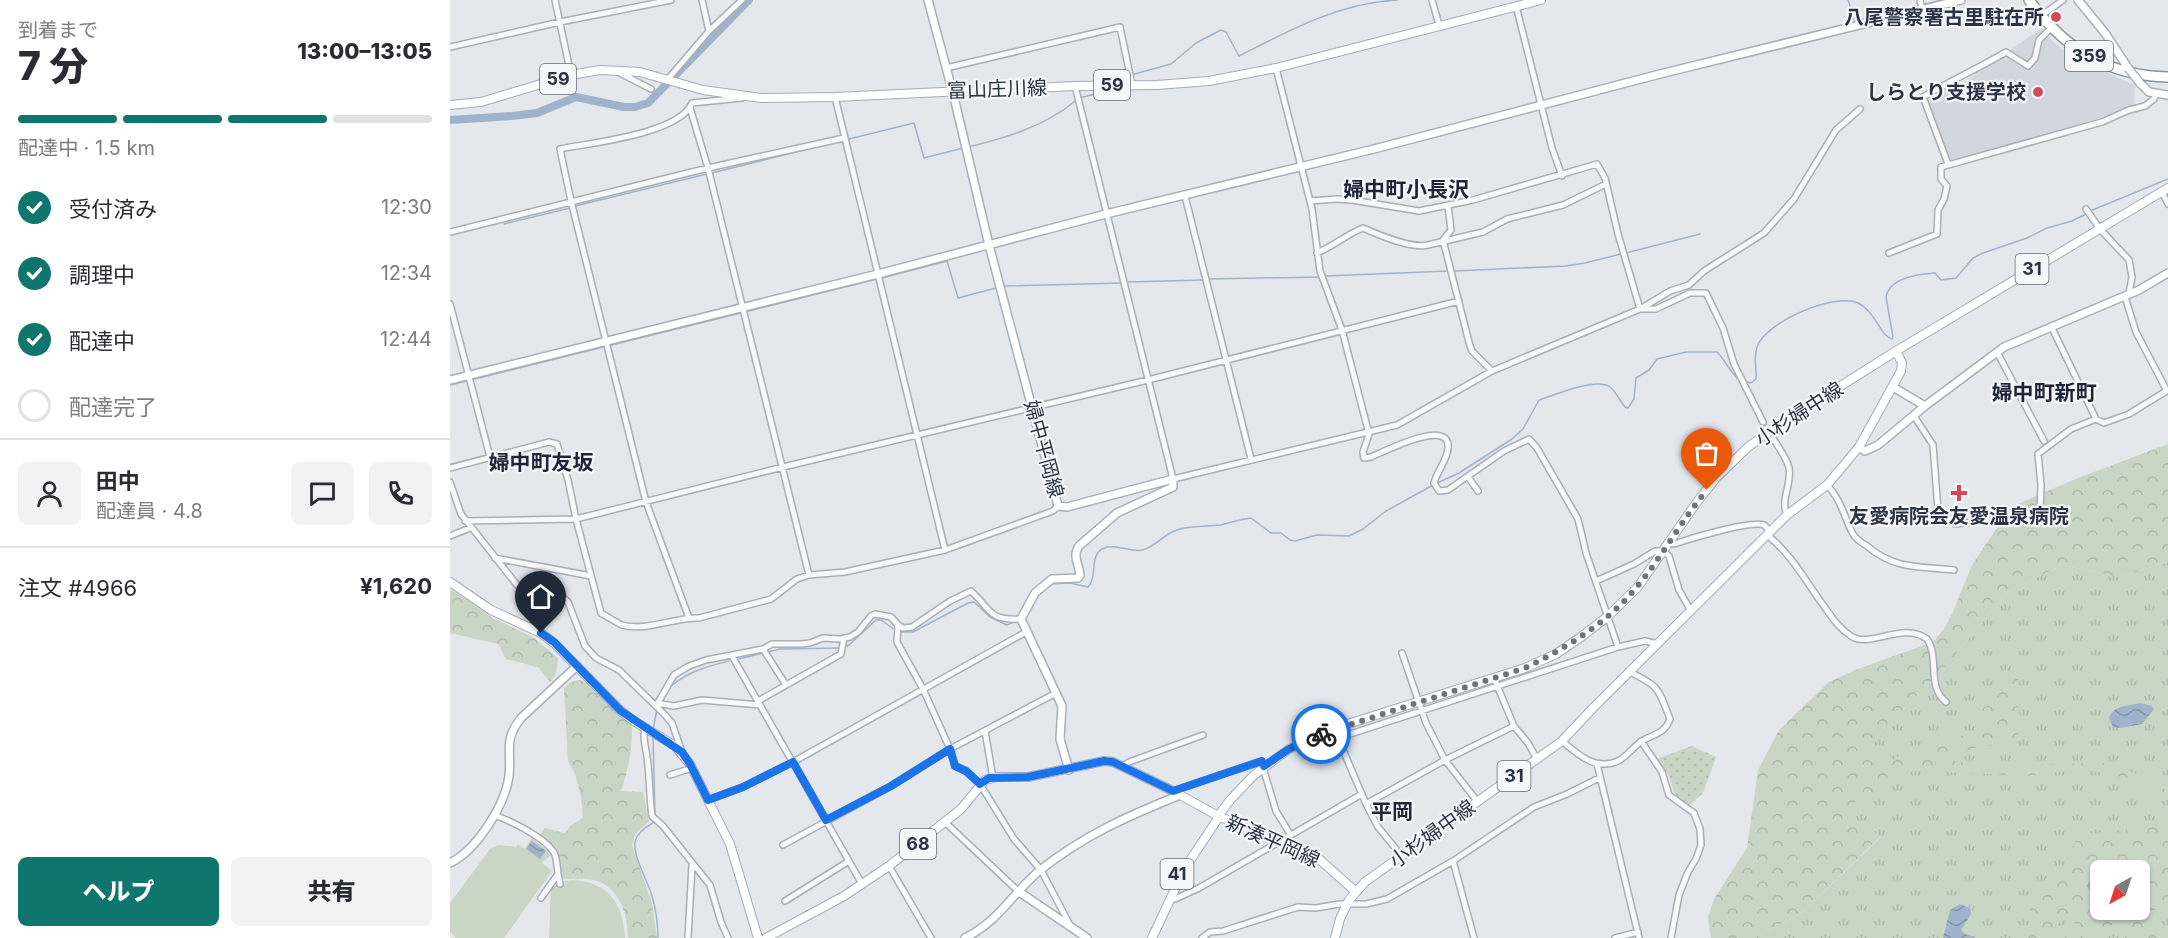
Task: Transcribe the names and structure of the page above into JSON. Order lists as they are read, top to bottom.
{
  "streets": {
    "highway": ["359"],
    "main road": [
      "59",
      "富山庄川線",
      "31",
      "小杉婦中線",
      "新湊平岡線",
      "68",
      "41"
    ],
    "street": ["婦中平岡線"]
  },
  "crossings": [
    ["富山庄川線", "婦中平岡線"],
    ["小杉婦中線", "新湊平岡線"],
    ["小杉婦中線", "68"],
    ["新湊平岡線", "68"]
  ],
  "districts": [
    "婦中町小長沢",
    "婦中町新町",
    "婦中町友坂",
    "平岡"
  ],
  "places": {
    "other": ["八尾警察署古里駐在所", "しらとり支援学校"],
    "health": ["友愛病院会友愛温泉病院"]
  },
  "north": "bottom left",
  "page": {
    "heading": ["7 分", "到着まで", "13:00–13:05"],
    "panel": [
      "田中",
      "配達員 · 4.8",
      "注文 #4966",
      "¥1,620"
    ],
    "bar": "配達中 · 1.5 km",
    "list": [
      ["受付済み", "12:30"],
      ["調理中", "12:34"],
      ["配達中", "12:44"],
      "配達完了"
    ],
    "buttons": ["ヘルプ", "共有"]
  }
}
